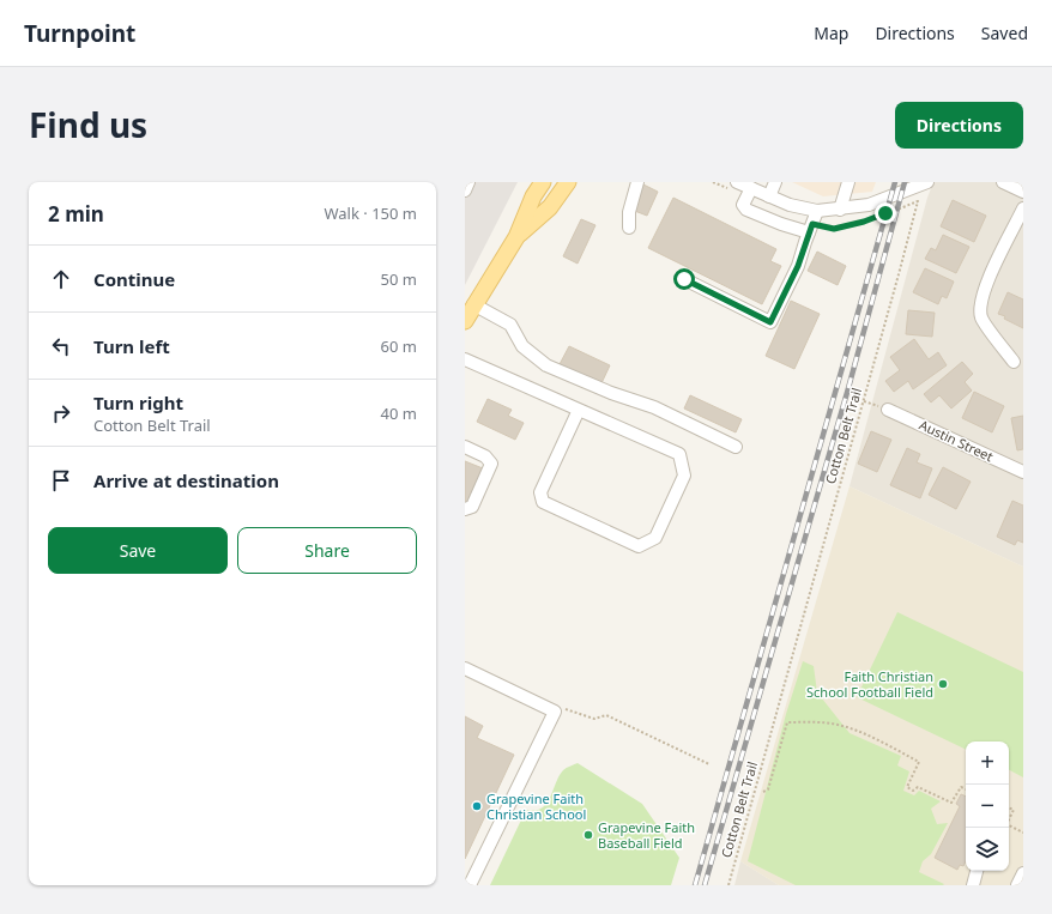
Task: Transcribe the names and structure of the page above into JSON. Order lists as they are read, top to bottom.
{
  "streets": {
    "street": ["Austin Street"],
    "path": ["Cotton Belt Trail"]
  },
  "places": ["Faith Christian School Football Field", "Grapevine Faith Christian School", "Grapevine Faith Baseball Field"],
  "page": {
    "header": "Turnpoint",
    "nav": ["Map", "Directions", "Saved"],
    "title": "Find us",
    "buttons": [
      "Directions",
      ["Save", "Share"]
    ],
    "heading": ["2 min", "Walk · 150 m"],
    "list": [
      ["Continue", "50 m"],
      ["Turn left", "60 m"],
      ["Turn right", "Cotton Belt Trail", "40 m"],
      "Arrive at destination"
    ],
    "map_buttons": ["+", "−"]
  }
}
